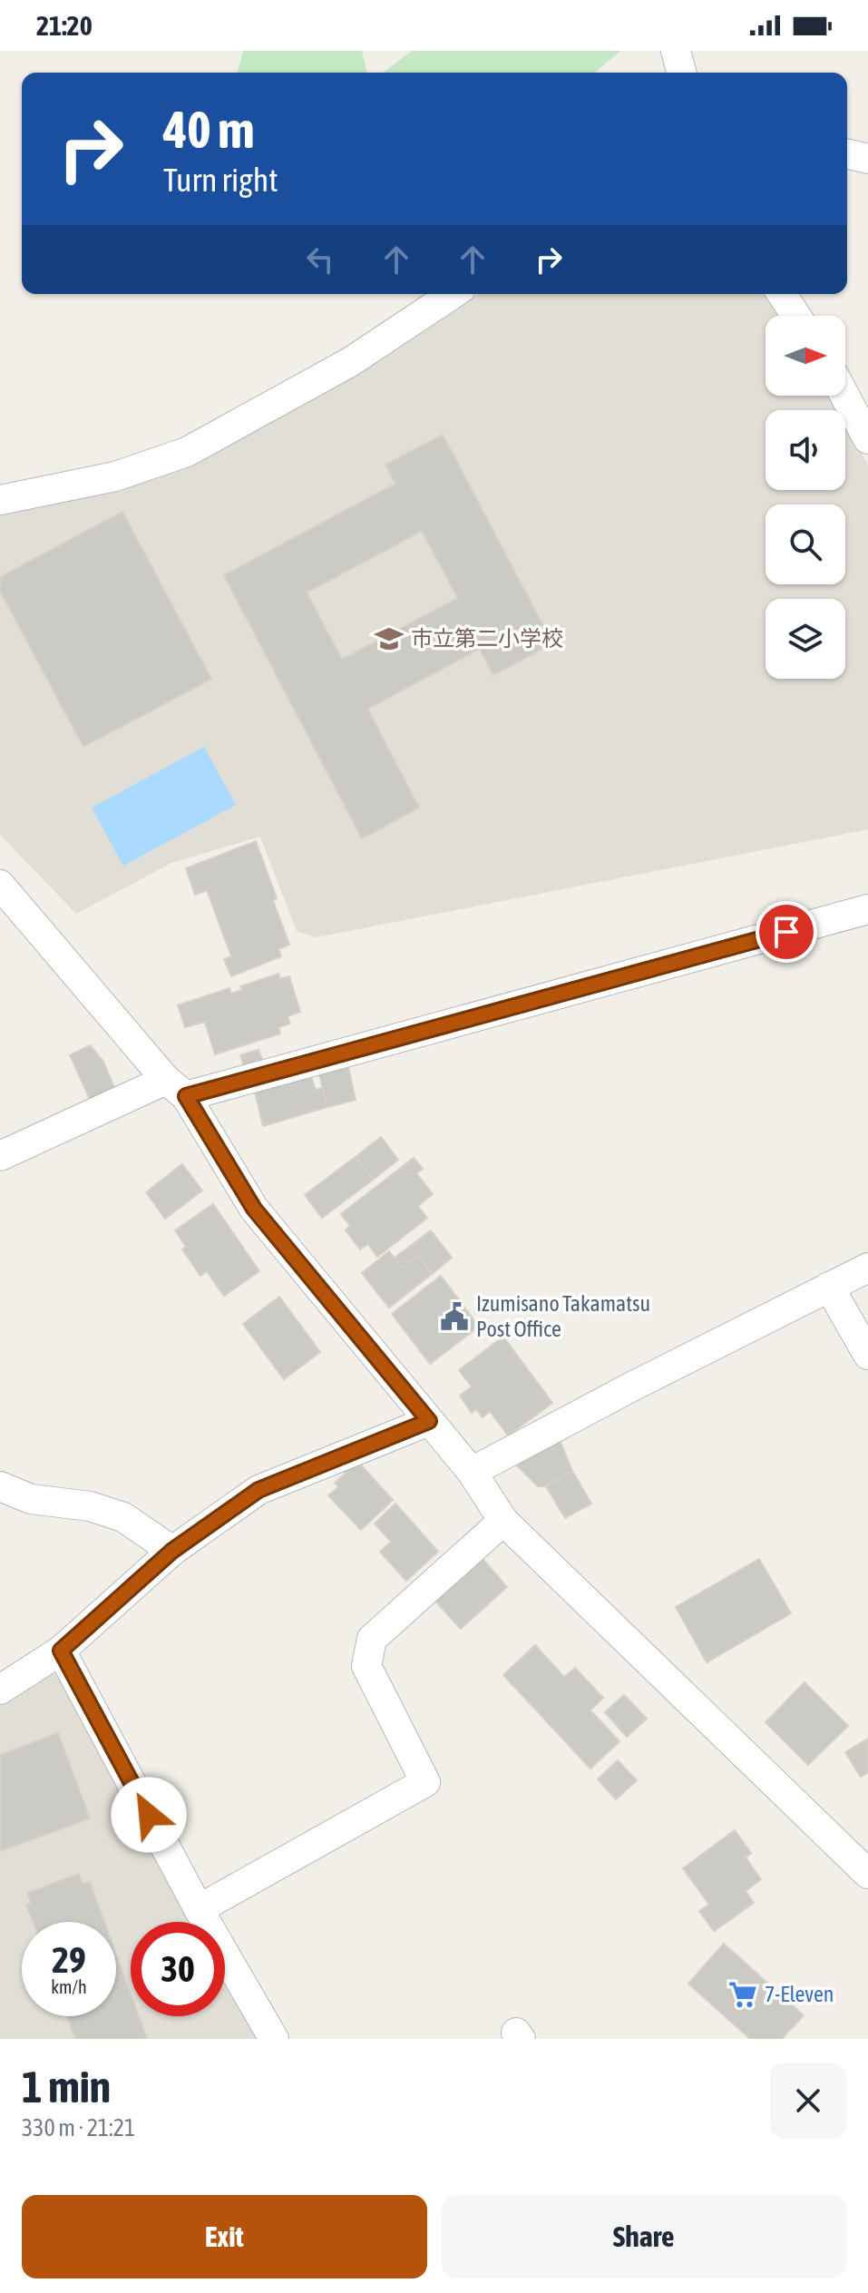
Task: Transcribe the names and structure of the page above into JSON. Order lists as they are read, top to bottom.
{
  "places": {
    "school or university": ["市立第二小学校"],
    "public building": ["Izumisano Takamatsu Post Office"],
    "supermarket": ["7-Eleven"]
  },
  "north": "right",
  "page": {
    "status": "21:20",
    "turn": ["40 m", "Turn right"],
    "speed": "29 km/h",
    "limit": "30",
    "heading": ["1 min", "330 m · 21:21"],
    "buttons": ["Exit", "Share"]
  }
}
